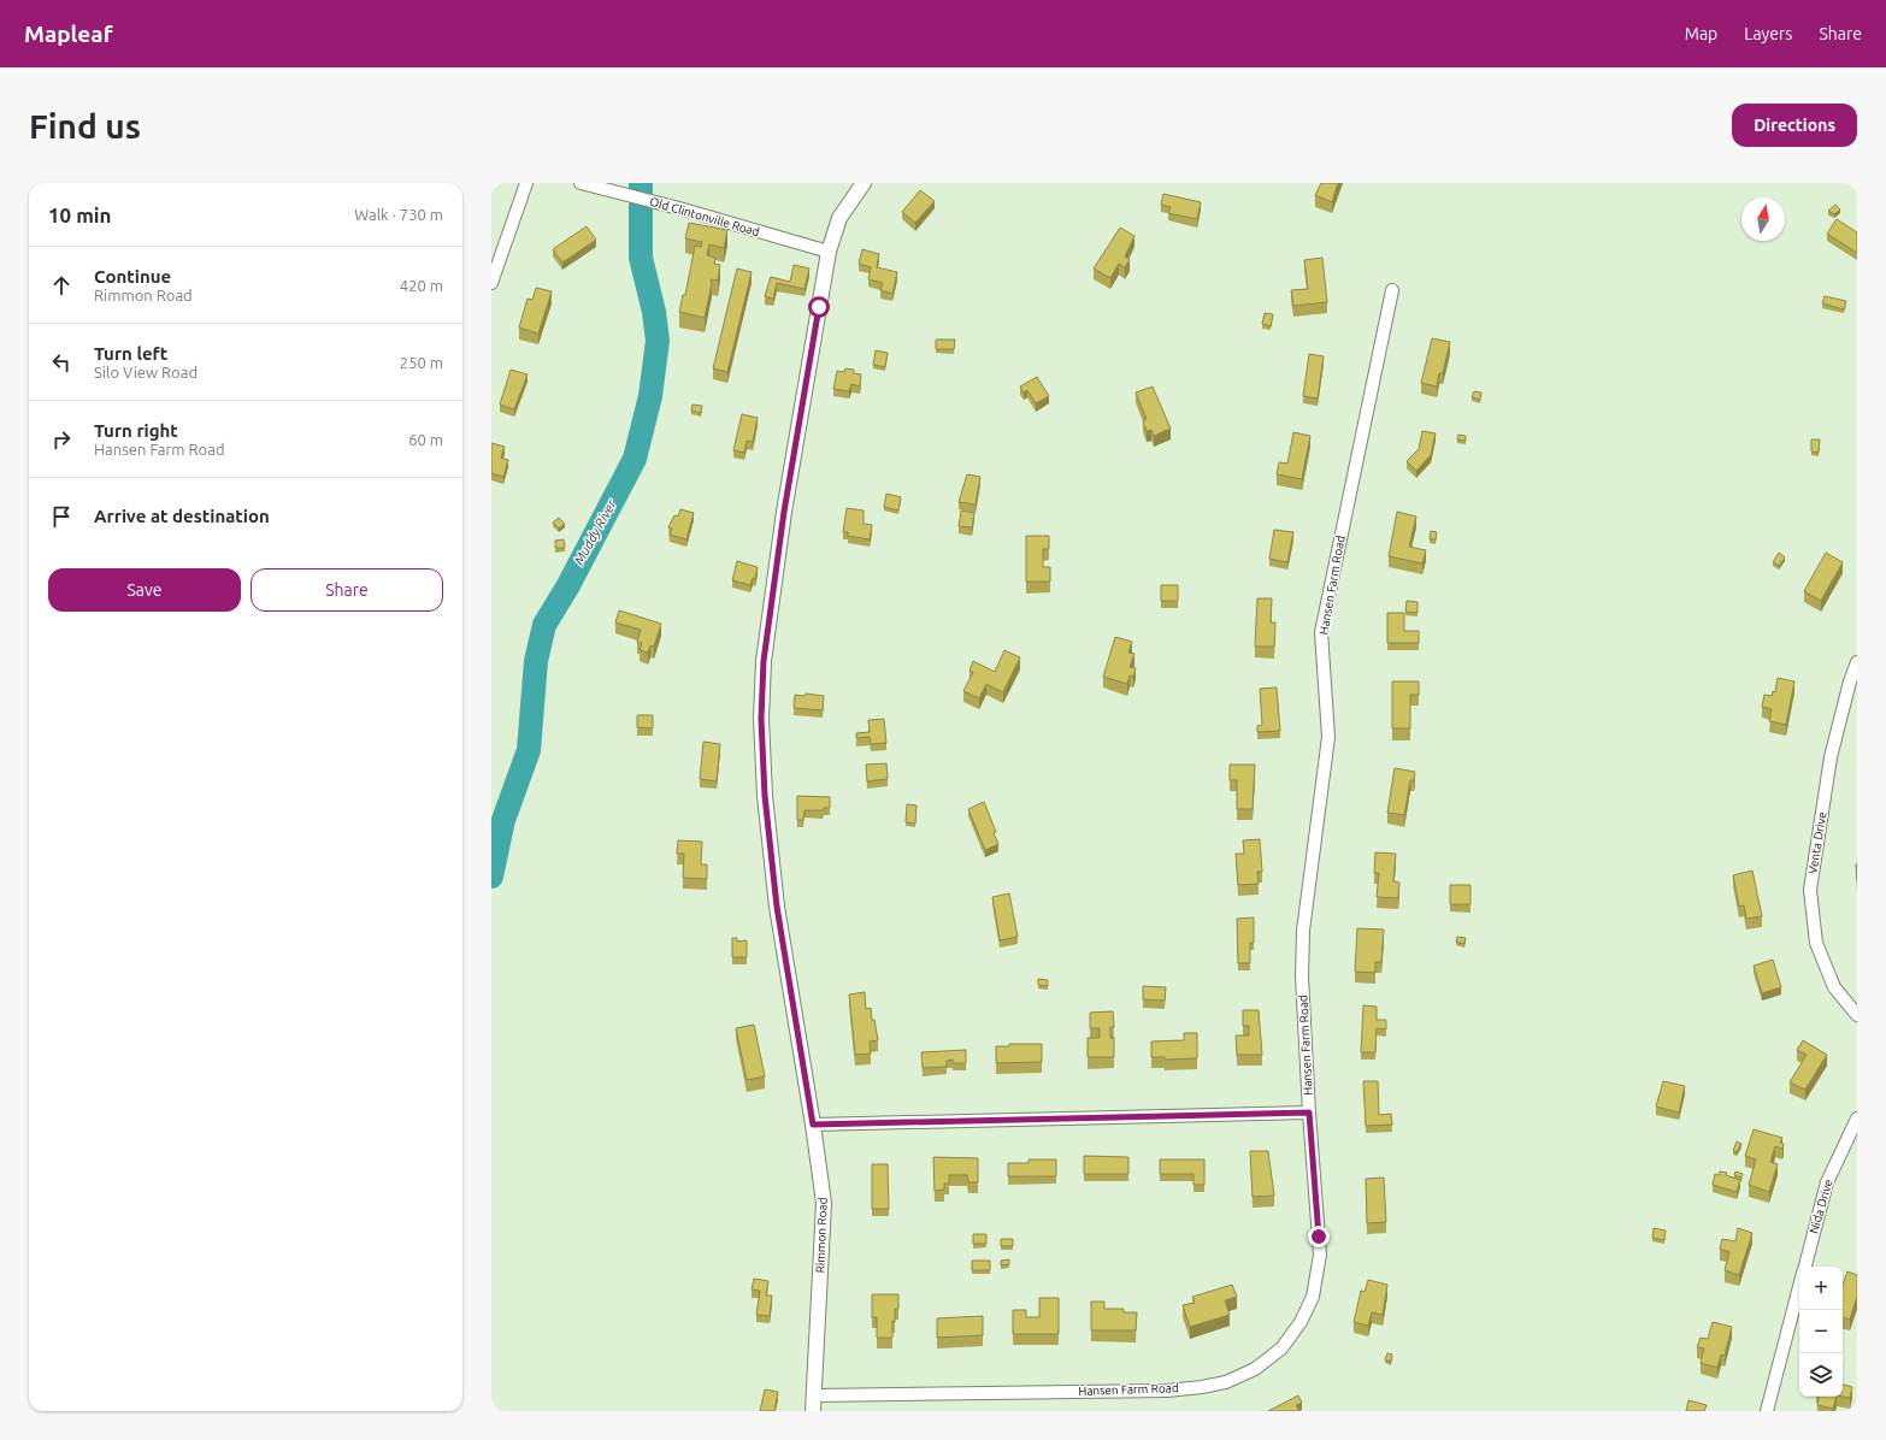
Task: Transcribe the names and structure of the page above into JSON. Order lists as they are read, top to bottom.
{
  "streets": {
    "street": [
      "Old Clintonville Road",
      "Hansen Farm Road",
      "Venta Drive",
      "Nida Drive",
      "Rimmon Road"
    ]
  },
  "crossings": [
    ["Old Clintonville Road", "Rimmon Road"],
    ["Hansen Farm Road", "Rimmon Road"]
  ],
  "water": ["Muddy River"],
  "north": "top",
  "page": {
    "header": "Mapleaf",
    "nav": ["Map", "Layers", "Share"],
    "buttons": [
      "Directions",
      ["Save", "Share"]
    ],
    "title": "Find us",
    "heading": ["10 min", "Walk · 730 m"],
    "list": [
      ["Continue", "Rimmon Road", "420 m"],
      ["Turn left", "Silo View Road", "250 m"],
      ["Turn right", "Hansen Farm Road", "60 m"],
      "Arrive at destination"
    ],
    "map_buttons": ["+", "−"]
  }
}
